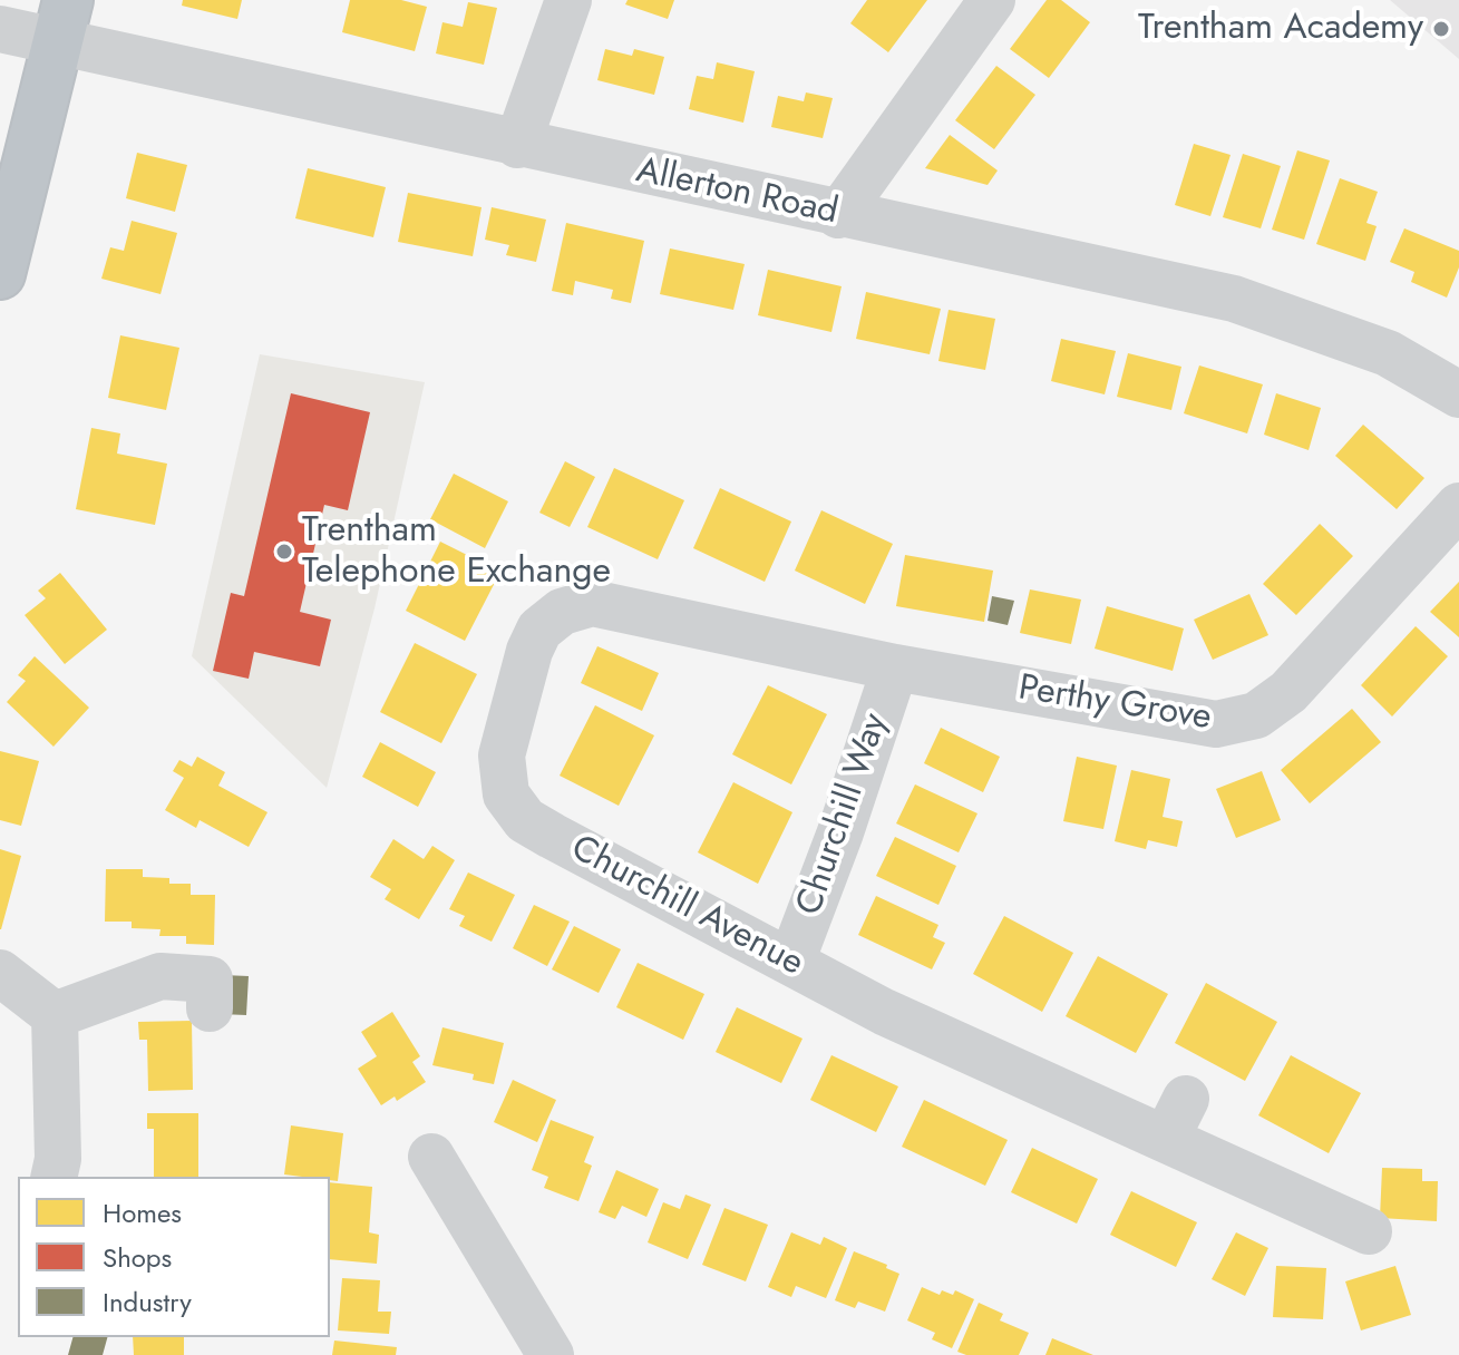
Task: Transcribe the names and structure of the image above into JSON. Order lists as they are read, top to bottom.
{
  "streets": {
    "street": [
      "Allerton Road",
      "Perthy Grove",
      "Churchill Way",
      "Churchill Avenue"
    ]
  },
  "crossings": [
    ["Perthy Grove", "Churchill Way"],
    ["Perthy Grove", "Churchill Avenue"],
    ["Churchill Way", "Churchill Avenue"]
  ],
  "places": ["Trentham Academy", "Trentham Telephone Exchange"],
  "legend": ["Homes", "Shops", "Industry"]
}
